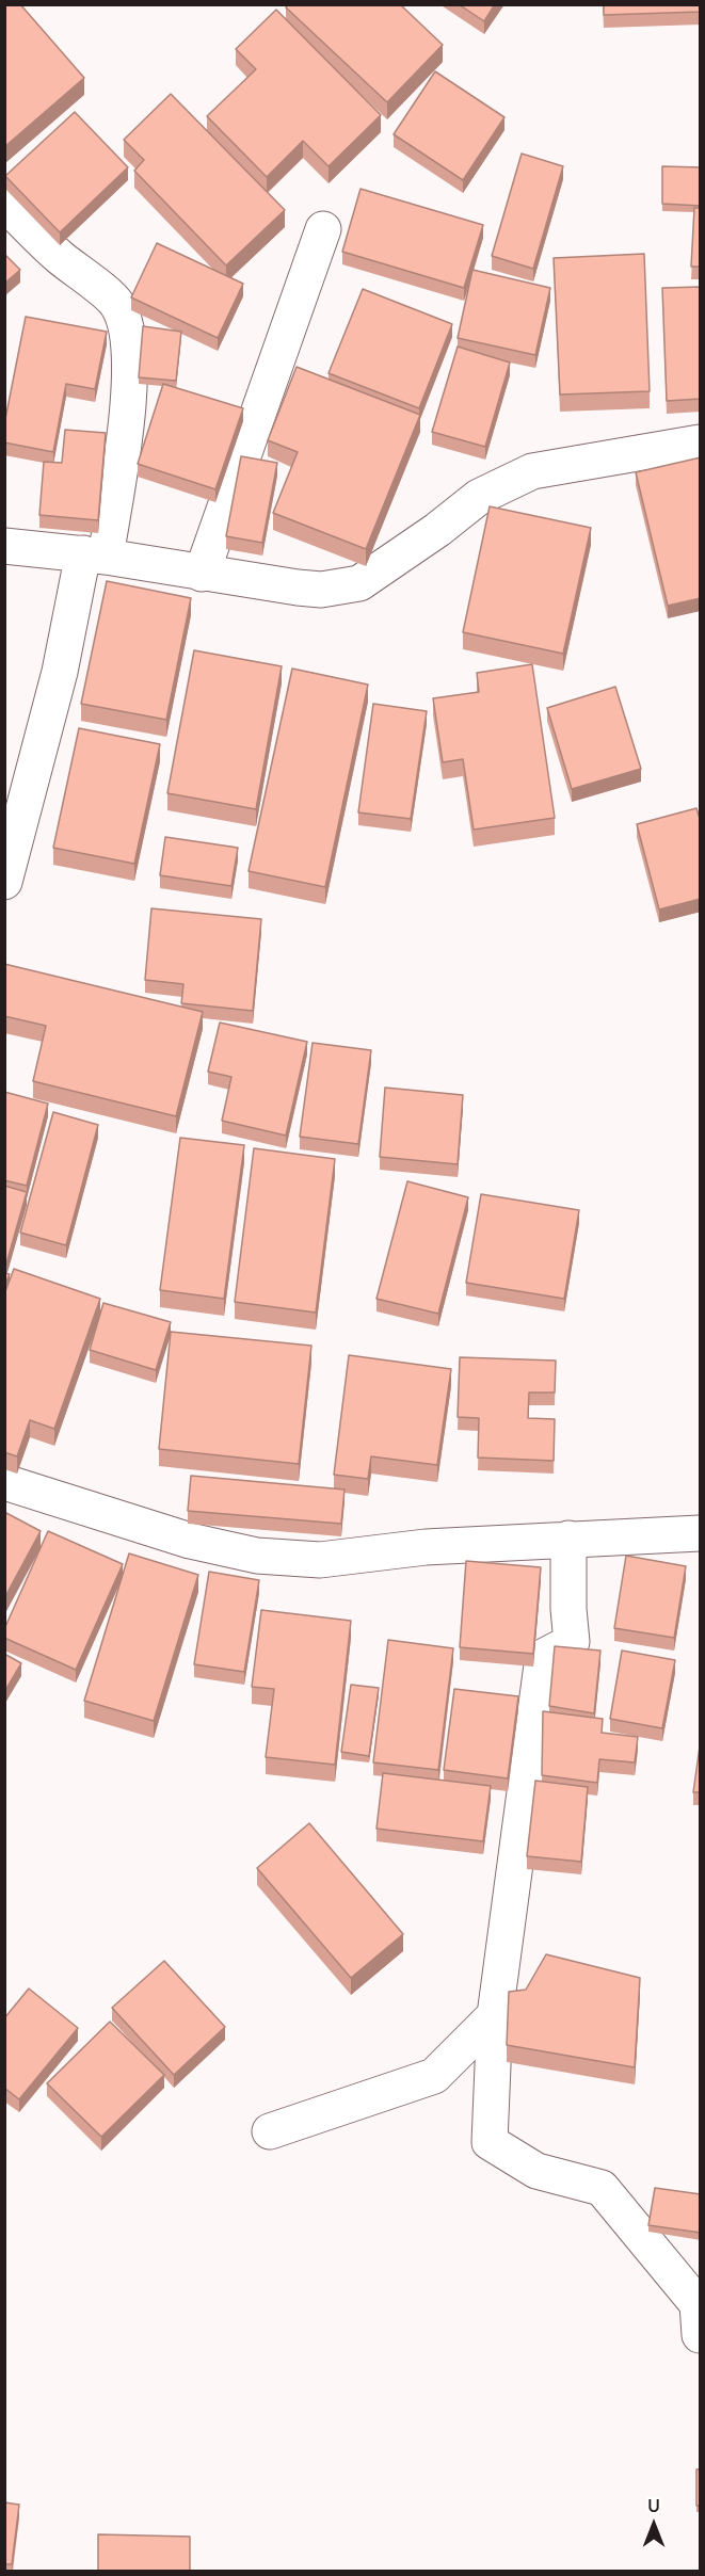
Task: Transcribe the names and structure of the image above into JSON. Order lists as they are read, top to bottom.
{
  "north": "top"
}
